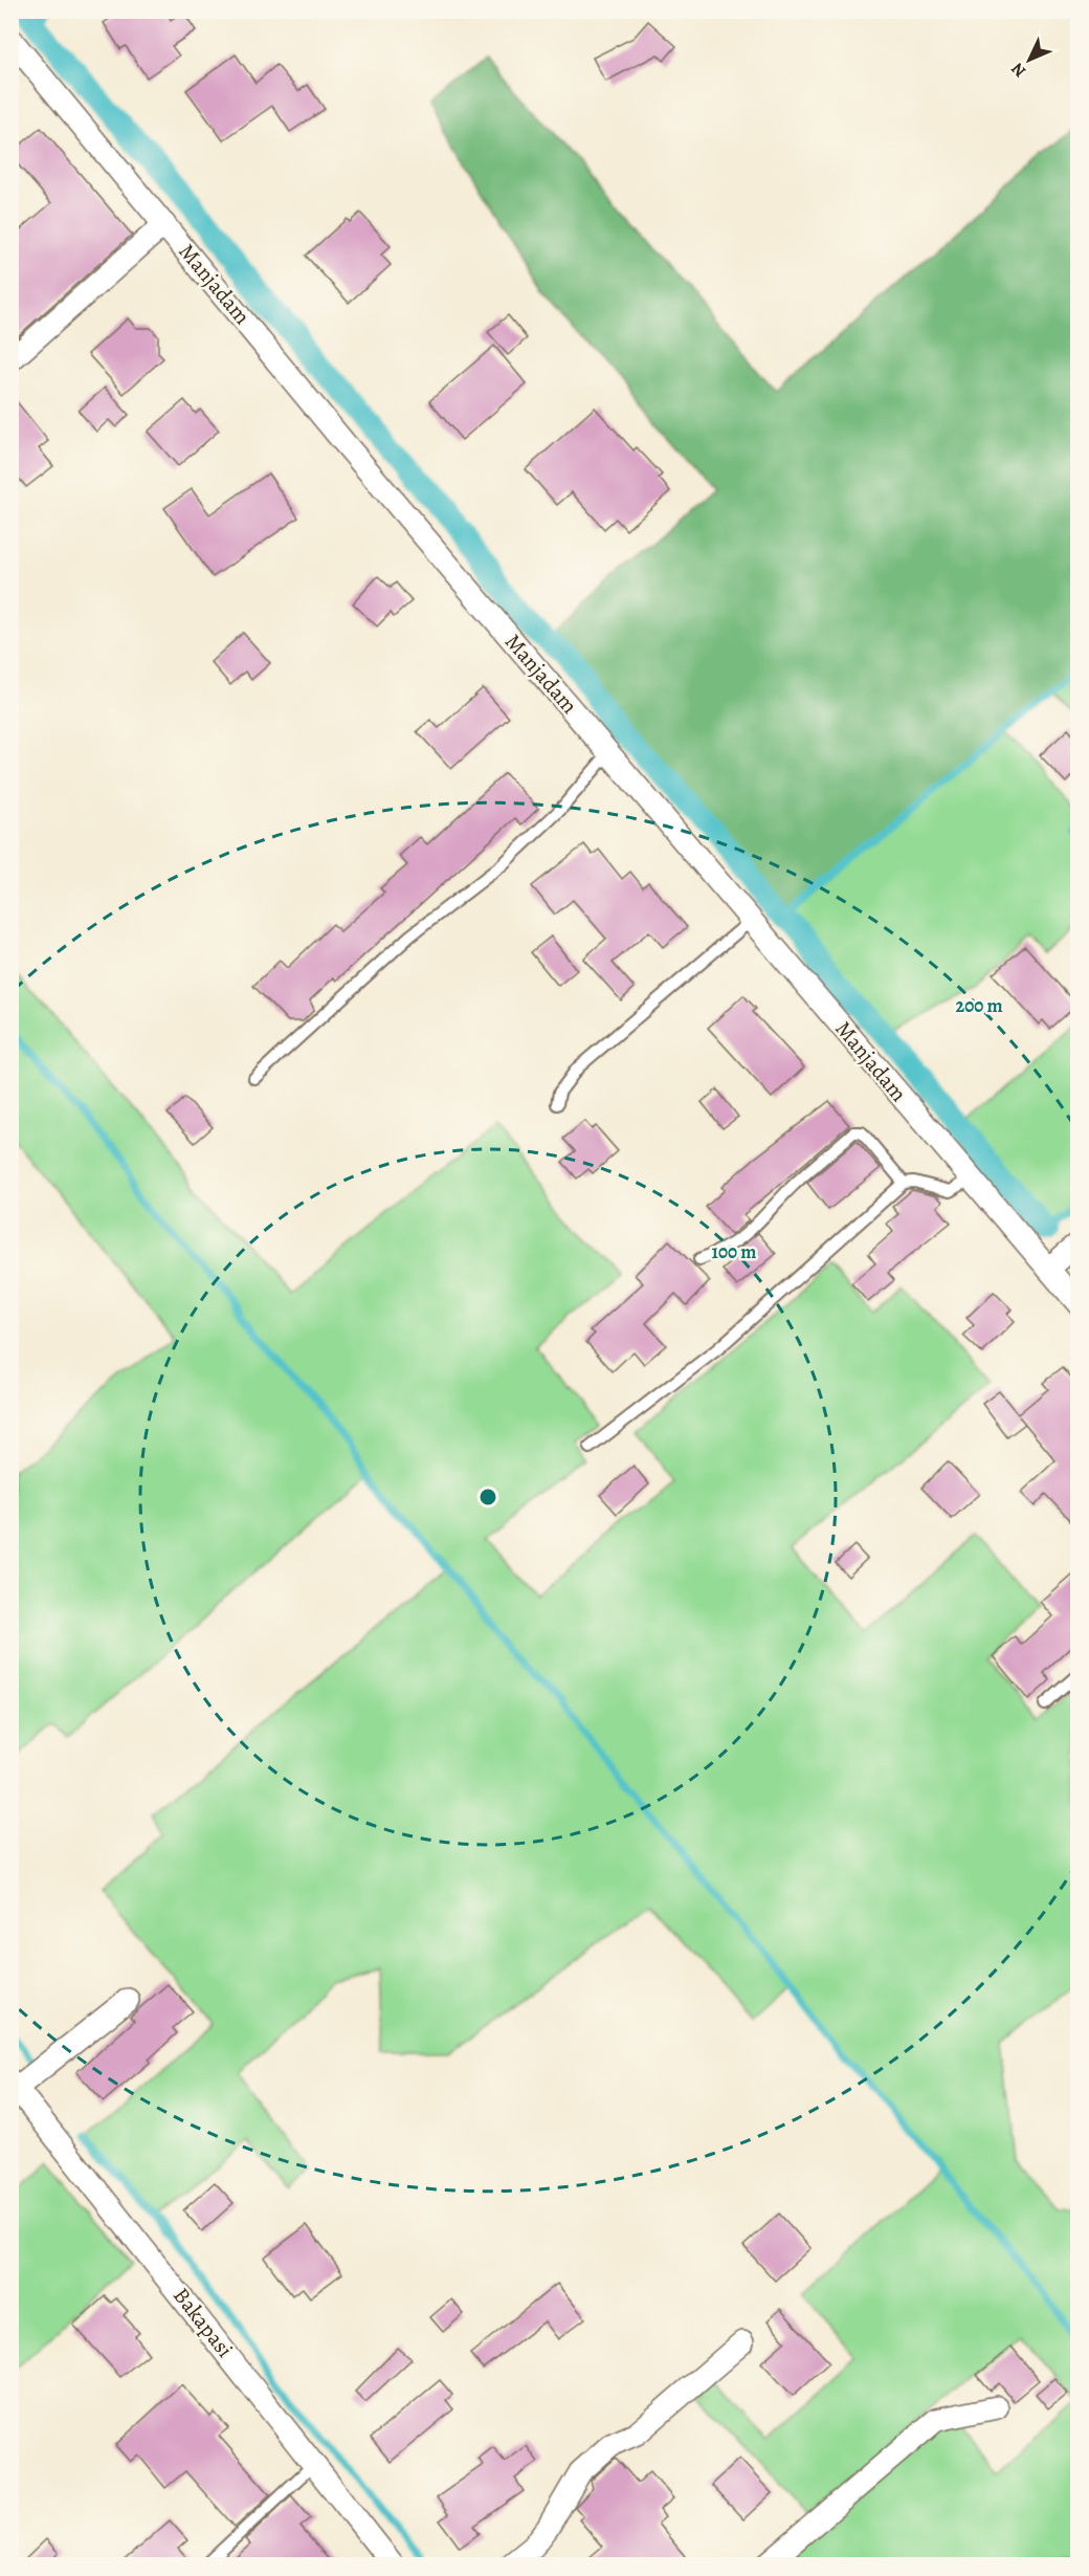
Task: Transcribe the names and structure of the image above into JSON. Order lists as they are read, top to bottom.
{
  "streets": {
    "street": ["Manjadam", "Bakapasi"]
  },
  "north": "bottom left",
  "rings": ["200 m", "100 m"]
}
